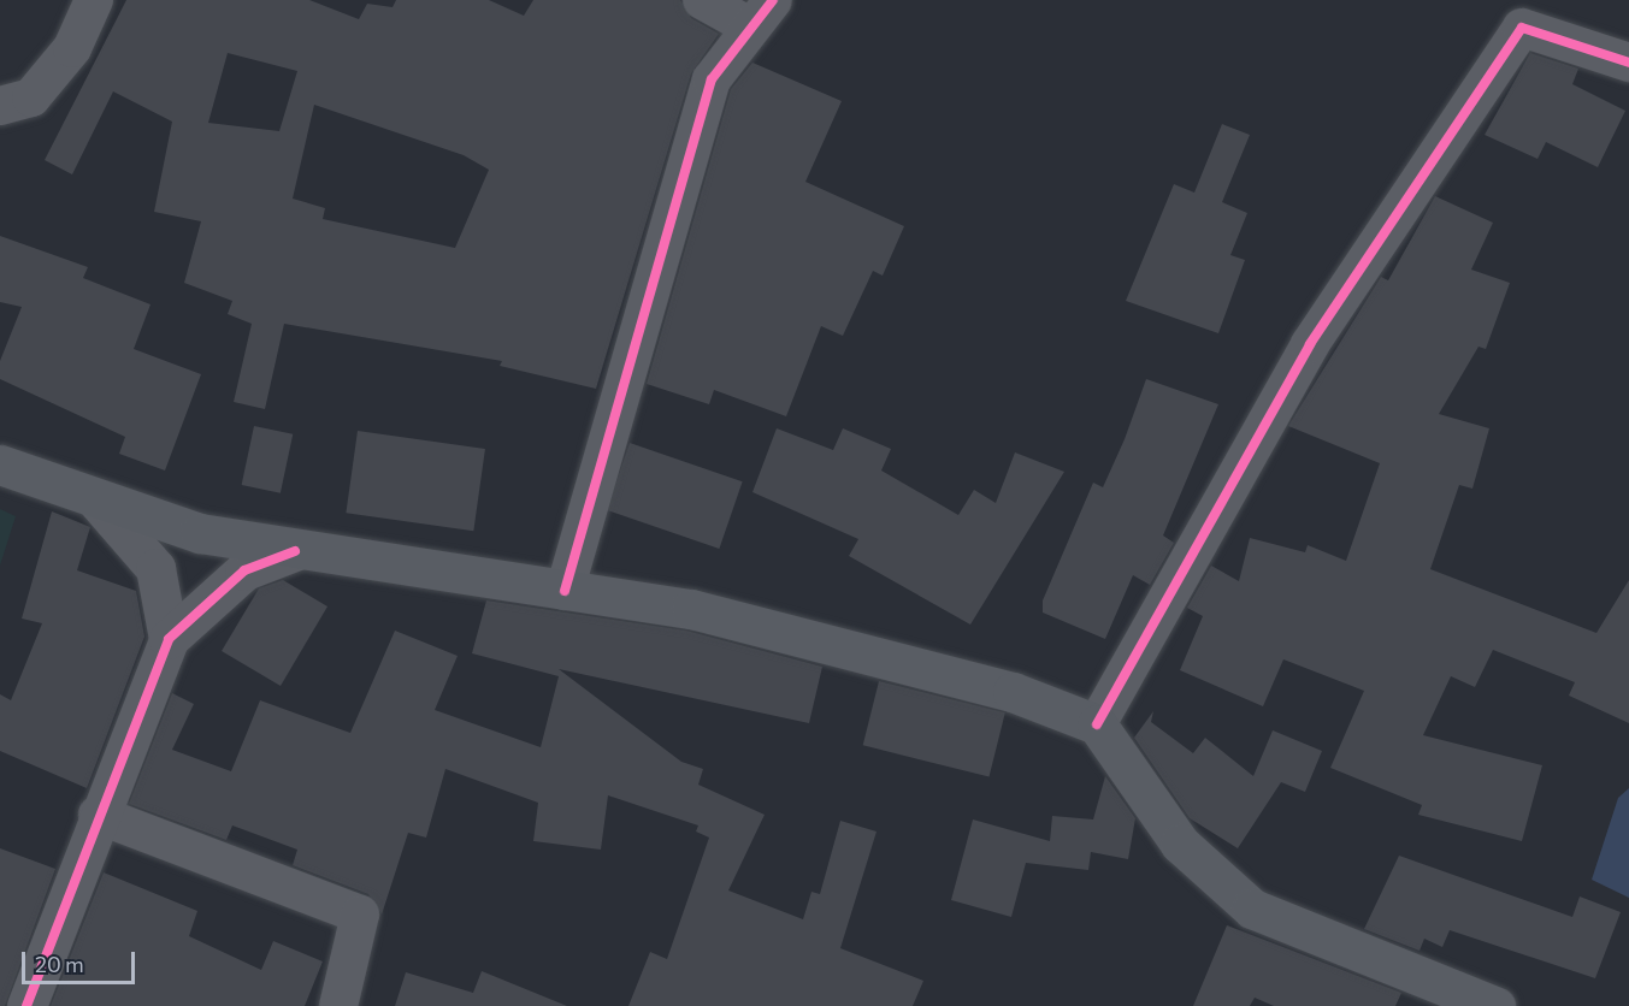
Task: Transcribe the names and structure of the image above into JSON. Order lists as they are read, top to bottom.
{
  "scale_bar": "20 m"
}
